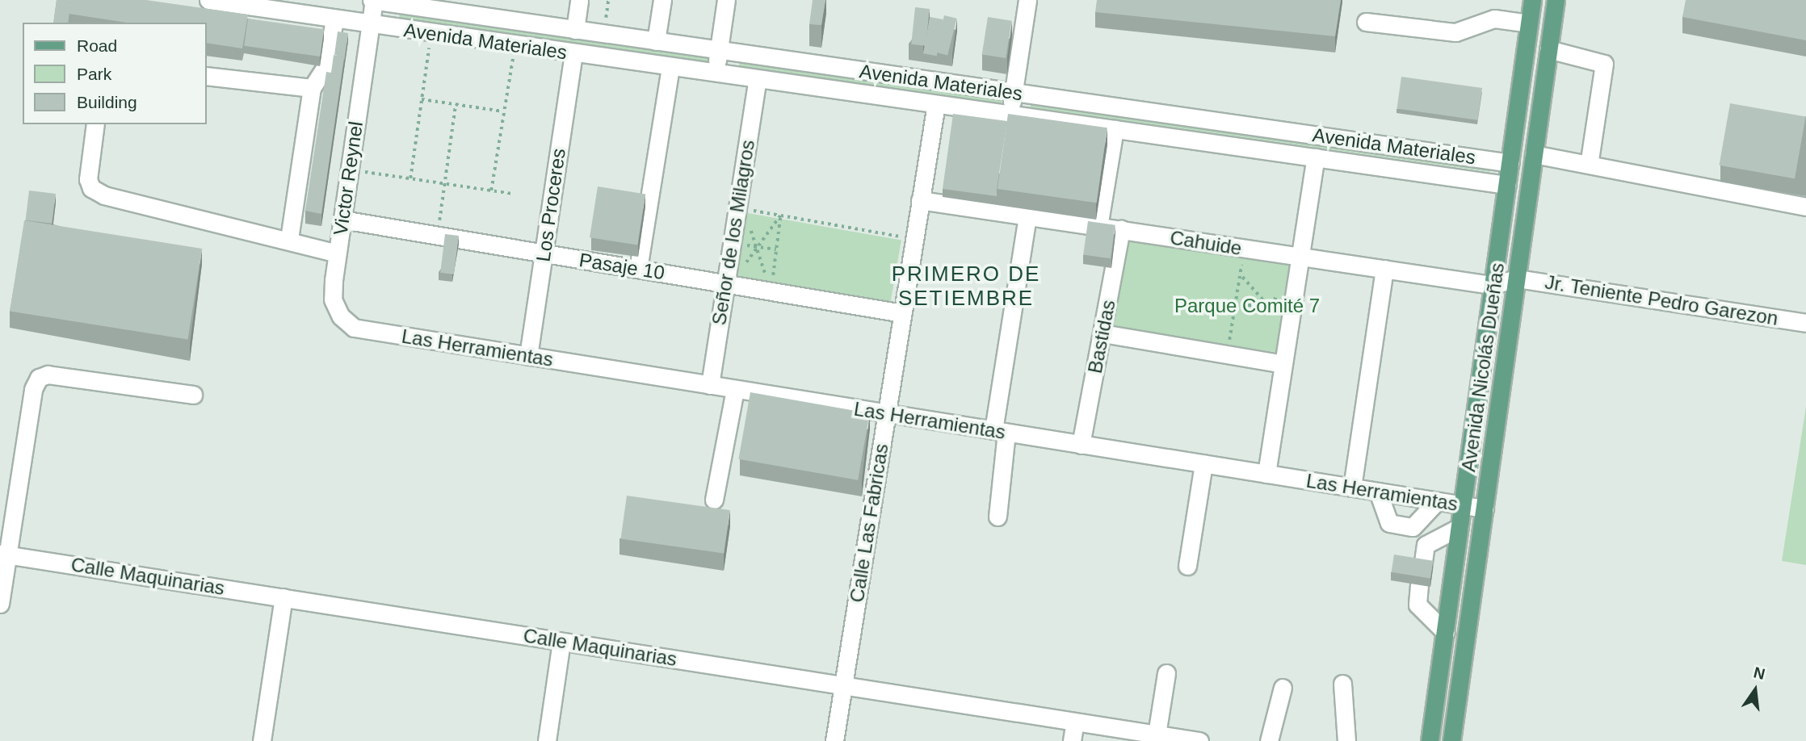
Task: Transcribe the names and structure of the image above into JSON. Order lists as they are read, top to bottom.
{
  "streets": {
    "main road": ["Avenida Nicolás Dueñas"],
    "street": [
      "Avenida Materiales",
      "Victor Reynel",
      "Los Proceres",
      "Señor de los Milagros",
      "Cahuide",
      "Pasaje 10",
      "Jr. Teniente Pedro Garezon",
      "Bastidas",
      "Las Herramientas",
      "Calle Las Fabricas",
      "Calle Maquinarias"
    ]
  },
  "crossings": [
    ["Avenida Materiales", "Victor Reynel"],
    ["Avenida Materiales", "Los Proceres"],
    ["Avenida Materiales", "Señor de los Milagros"],
    ["Avenida Materiales", "Avenida Nicolás Dueñas"],
    ["Avenida Materiales", "Calle Las Fabricas"],
    ["Victor Reynel", "Pasaje 10"],
    ["Victor Reynel", "Las Herramientas"],
    ["Los Proceres", "Pasaje 10"],
    ["Los Proceres", "Las Herramientas"],
    ["Señor de los Milagros", "Pasaje 10"],
    ["Señor de los Milagros", "Las Herramientas"],
    ["Cahuide", "Bastidas"],
    ["Cahuide", "Avenida Nicolás Dueñas"],
    ["Cahuide", "Calle Las Fabricas"],
    ["Pasaje 10", "Calle Las Fabricas"],
    ["Jr. Teniente Pedro Garezon", "Avenida Nicolás Dueñas"],
    ["Bastidas", "Las Herramientas"],
    ["Las Herramientas", "Avenida Nicolás Dueñas"],
    ["Las Herramientas", "Calle Las Fabricas"],
    ["Calle Las Fabricas", "Calle Maquinarias"]
  ],
  "districts": ["PRIMERO DE SETIEMBRE"],
  "parks": ["Parque Comité 7"],
  "legend": ["Road", "Park", "Building"],
  "north": "top"
}
